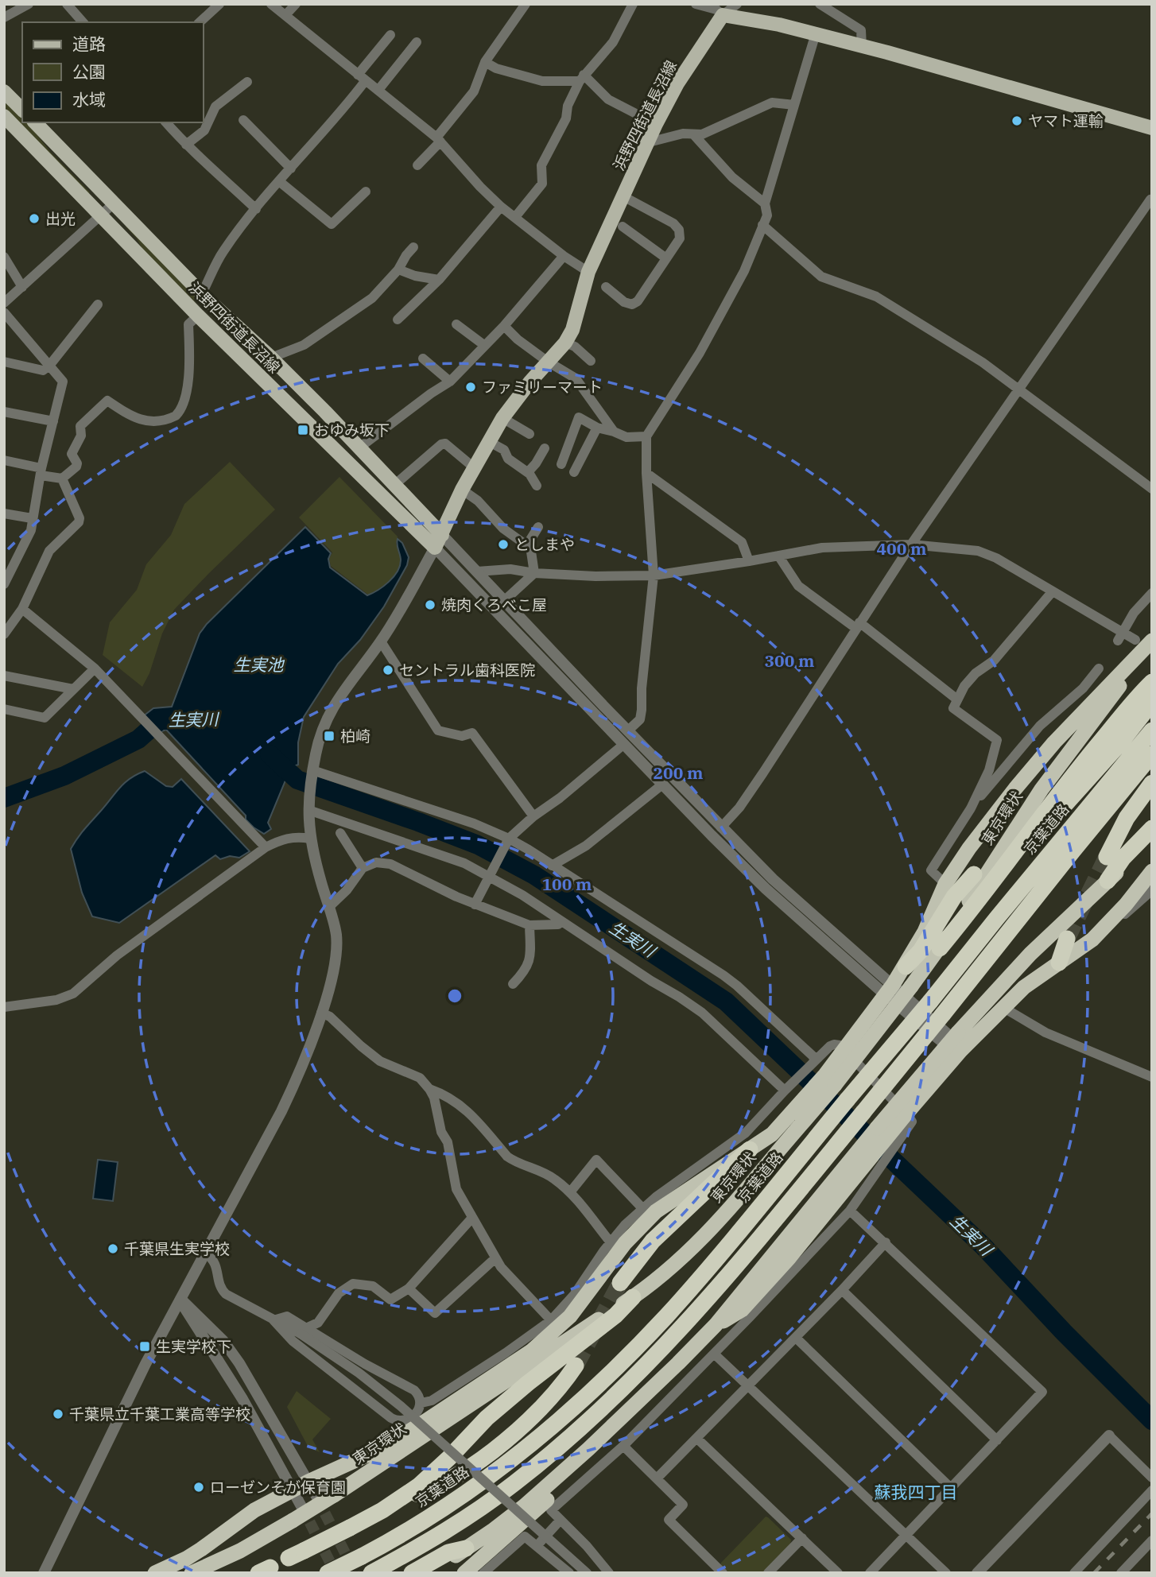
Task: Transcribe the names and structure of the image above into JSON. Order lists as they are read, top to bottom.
{
  "streets": {
    "highway": ["東京環状", "京葉道路"],
    "main road": ["浜野四街道長沼線"]
  },
  "districts": ["蘇我四丁目"],
  "water": ["生実池", "生実川"],
  "places": {
    "other": [
      "ヤマト運輸",
      "出光",
      "ファミリーマート",
      "としまや",
      "焼肉くろべこ屋",
      "セントラル歯科医院",
      "千葉県生実学校",
      "千葉県立千葉工業高等学校",
      "ローゼンそが保育園"
    ],
    "transit": ["おゆみ坂下", "柏崎", "生実学校下"]
  },
  "legend": ["道路", "公園", "水域"],
  "rings": [
    "400 m",
    "300 m",
    "200 m",
    "100 m"
  ]
}
